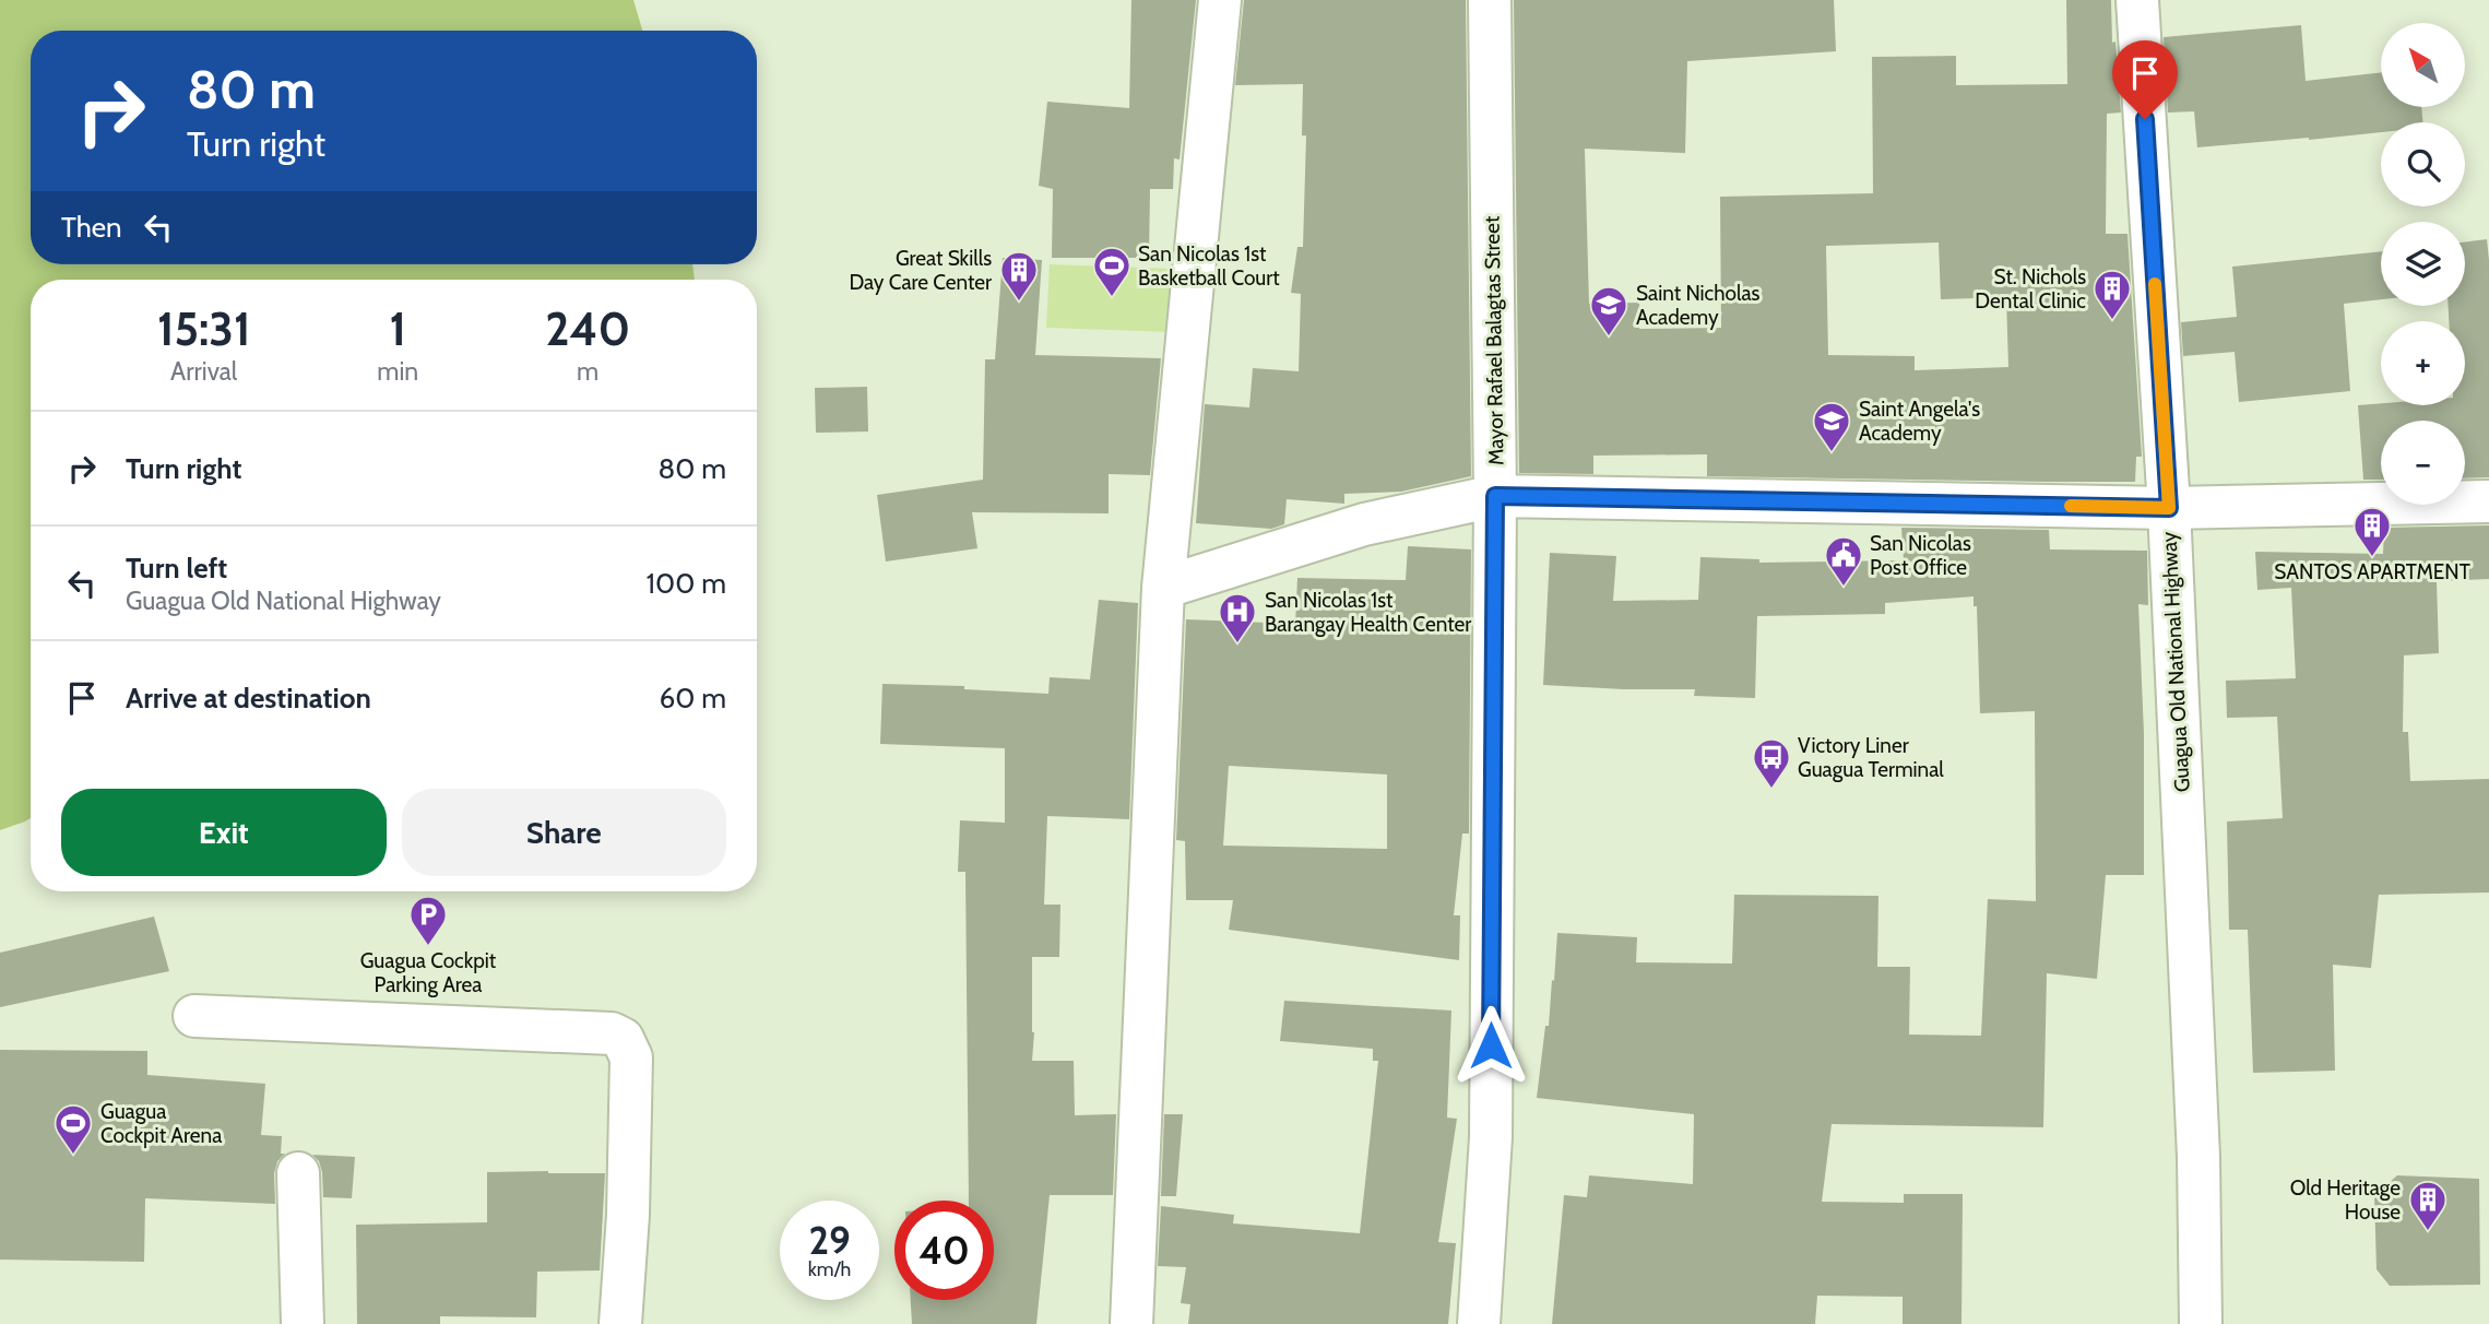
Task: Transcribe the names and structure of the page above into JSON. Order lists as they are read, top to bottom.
{
  "streets": {
    "street": ["Mayor Rafael Balagtas Street", "Guagua Old National Highway"]
  },
  "places": {
    "sports": ["San Nicolas 1st Basketball Court", "Guagua Cockpit Arena"],
    "building": [
      "Great Skills Day Care Center",
      "St. Nichols Dental Clinic",
      "SANTOS APARTMENT",
      "Old Heritage House"
    ],
    "school or university": ["Saint Nicholas Academy", "Saint Angela's Academy"],
    "public building": ["San Nicolas Post Office"],
    "hospital": ["San Nicolas 1st Barangay Health Center"],
    "bus stop": ["Victory Liner Guagua Terminal"],
    "parking": ["Guagua Cockpit Parking Area"]
  },
  "north": "top left",
  "page": {
    "map_buttons": ["+", "−"],
    "turn": ["80 m", "Turn right"],
    "then": "Then",
    "eta": [
      "15:31",
      "Arrival",
      "1",
      "min",
      "240",
      "m"
    ],
    "list": [
      {
        "name": "Turn right",
        "value": "80 m"
      },
      {
        "name": "Turn left",
        "note": "Guagua Old National Highway",
        "value": "100 m"
      },
      {
        "name": "Arrive at destination",
        "value": "60 m"
      }
    ],
    "buttons": ["Exit", "Share"],
    "speed": "29 km/h",
    "limit": "40"
  }
}
